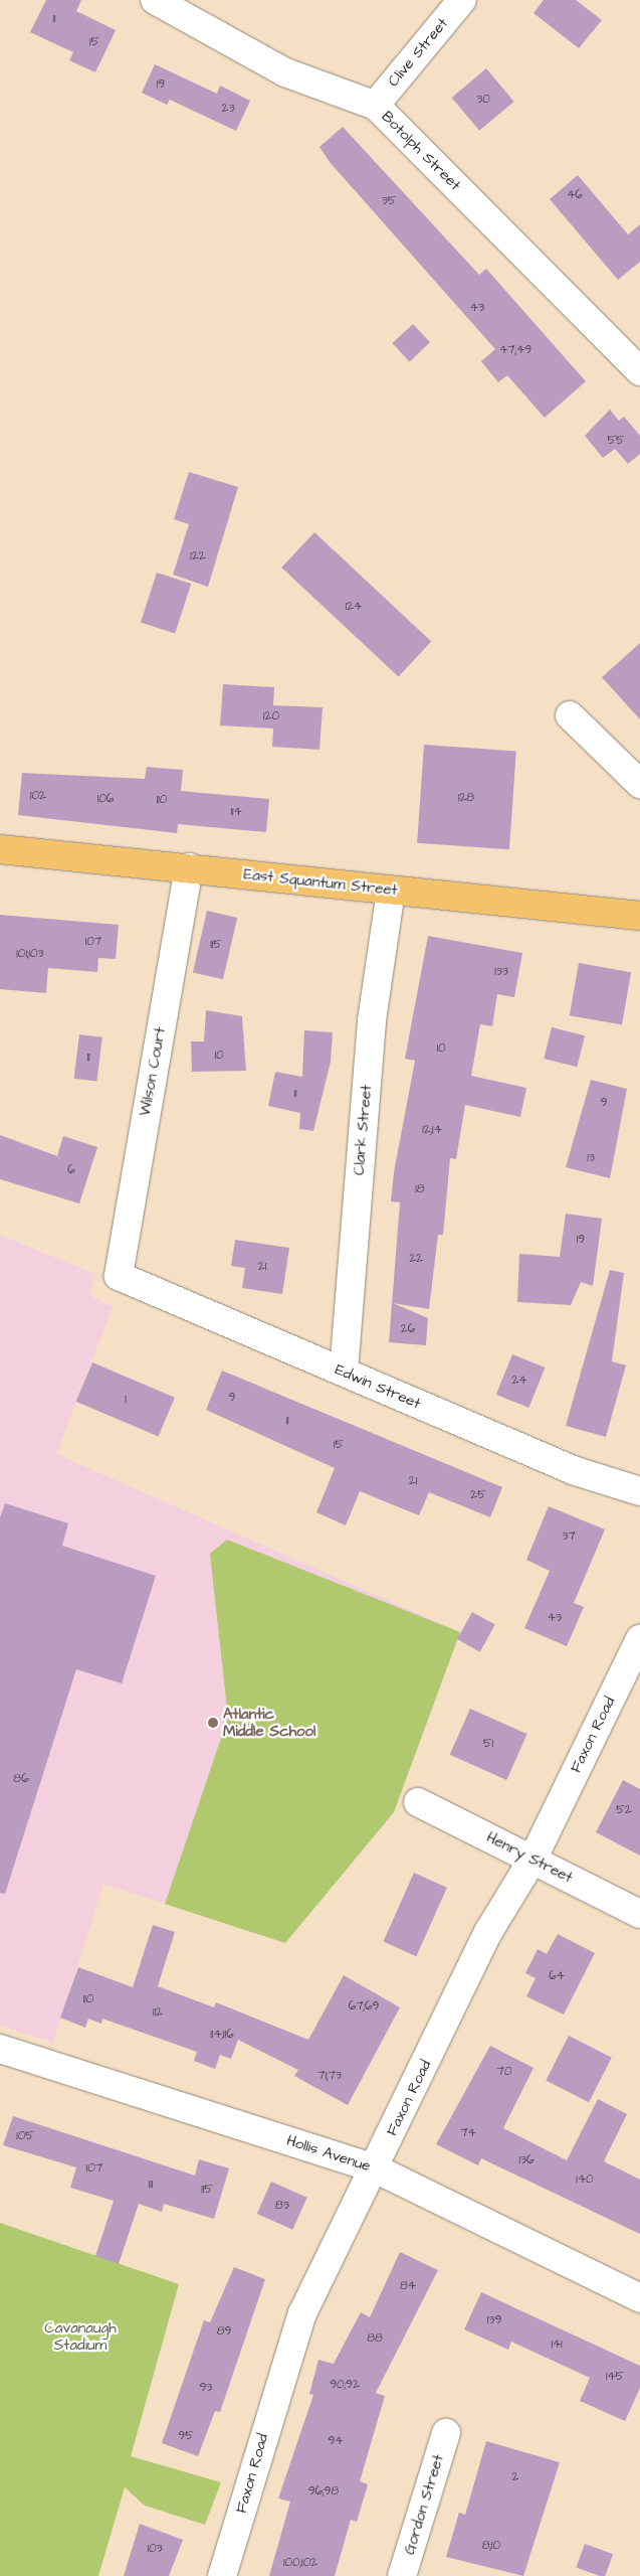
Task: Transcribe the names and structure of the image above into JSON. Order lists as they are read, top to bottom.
{
  "streets": {
    "main road": ["East Squantum Street"],
    "street": [
      "Clive Street",
      "Botolph Street",
      "Wilson Court",
      "Clark Street",
      "Edwin Street",
      "Faxon Road",
      "Henry Street",
      "Hollis Avenue",
      "Gordon Street"
    ]
  },
  "crossings": [
    ["Clive Street", "Botolph Street"],
    ["East Squantum Street", "Wilson Court"],
    ["East Squantum Street", "Clark Street"],
    ["Wilson Court", "Edwin Street"],
    ["Clark Street", "Edwin Street"],
    ["Faxon Road", "Henry Street"],
    ["Faxon Road", "Hollis Avenue"]
  ],
  "parks": ["Cavanaugh Stadium"],
  "places": ["Atlantic Middle School"],
  "house_numbers": [
    "11",
    "15",
    "19",
    "30",
    "23",
    "46",
    "35",
    "43",
    "47;49",
    "55",
    "122",
    "124",
    "120",
    "102",
    "128",
    "106",
    "110",
    "114",
    "107",
    "115",
    "101;103",
    "133",
    "10",
    "10",
    "11",
    "11",
    "9",
    "12;14",
    "13",
    "6",
    "18",
    "19",
    "22",
    "21",
    "26",
    "24",
    "9",
    "1",
    "11",
    "15",
    "21",
    "25",
    "37",
    "43",
    "51",
    "86",
    "52",
    "64",
    "110",
    "67;69",
    "112",
    "114;116",
    "70",
    "71;73",
    "74",
    "105",
    "136",
    "107",
    "140",
    "111",
    "115",
    "83",
    "84",
    "139",
    "89",
    "88",
    "141",
    "145",
    "90;92",
    "93",
    "95",
    "94",
    "2",
    "96;98",
    "8;10",
    "103",
    "100;102"
  ]
}
